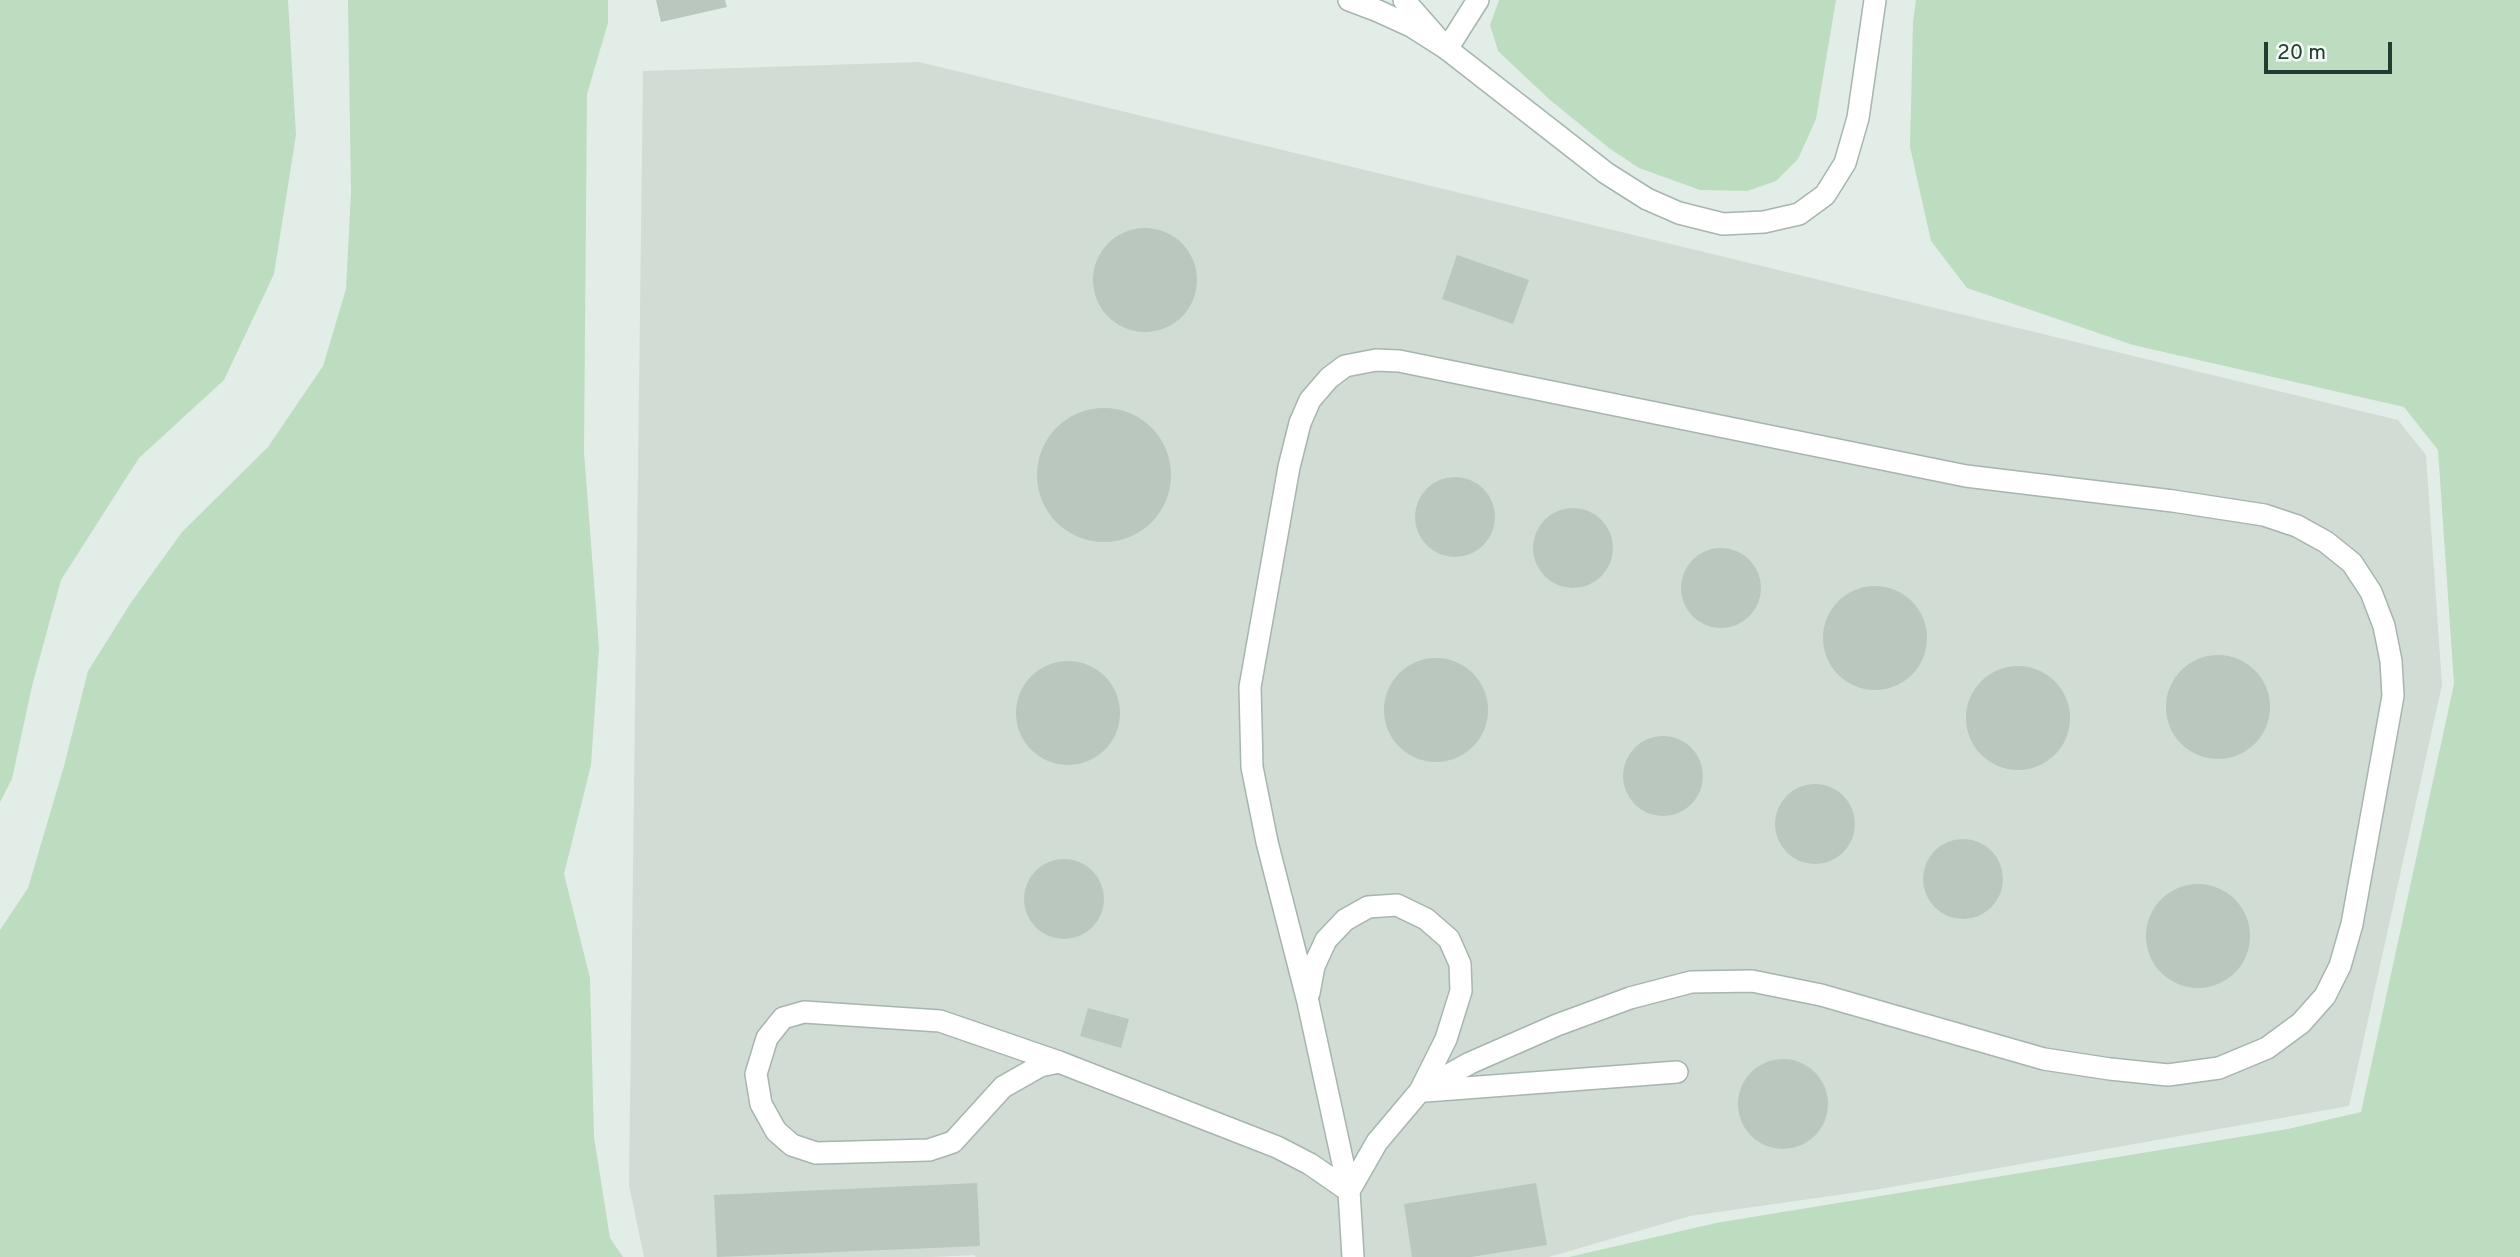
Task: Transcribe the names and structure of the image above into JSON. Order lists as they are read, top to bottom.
{
  "scale_bar": "20 m"
}
